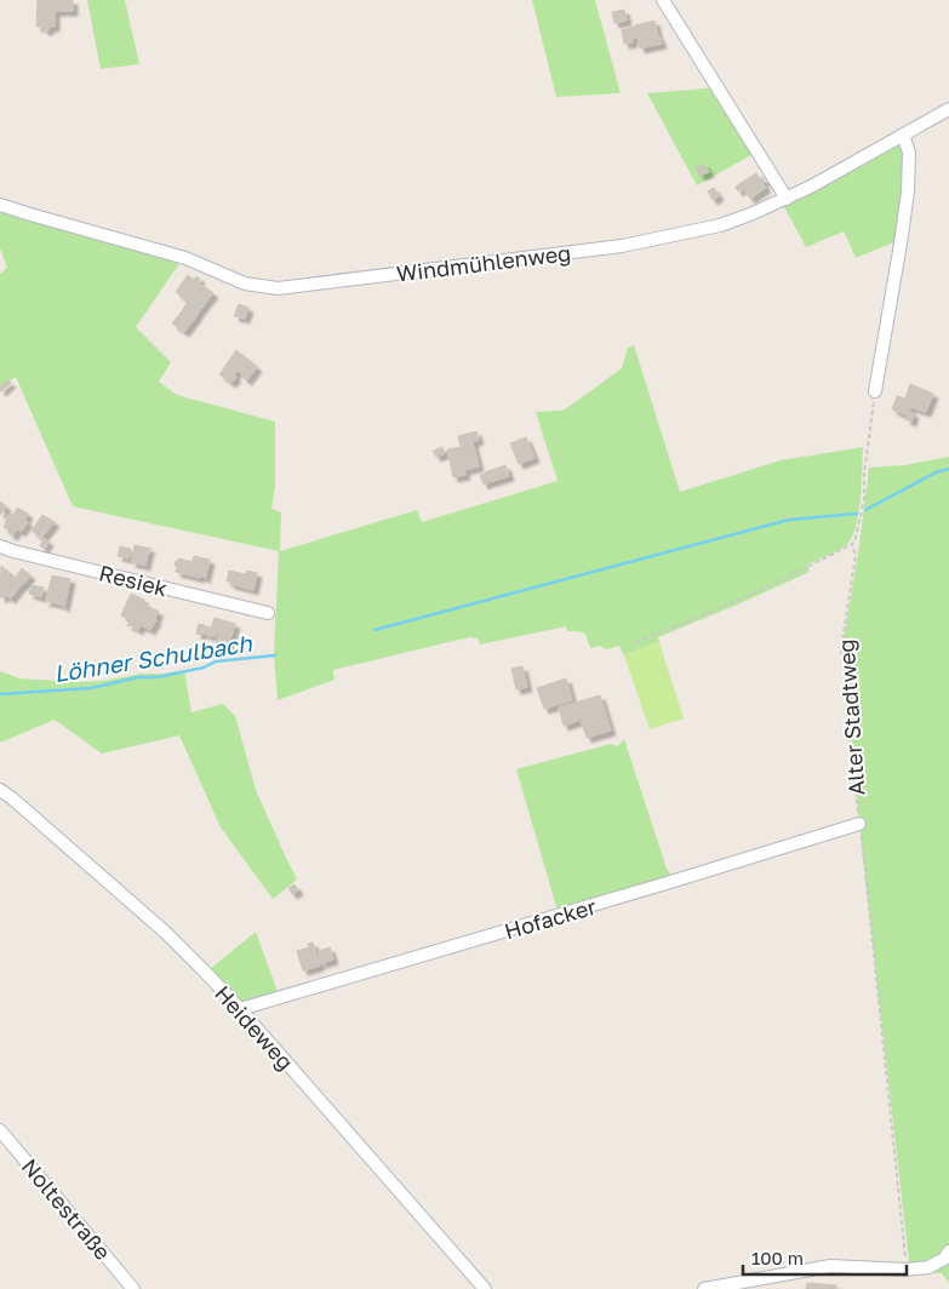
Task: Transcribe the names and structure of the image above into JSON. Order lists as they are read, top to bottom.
{
  "streets": {
    "street": [
      "Windmühlenweg",
      "Resiek",
      "Hofacker",
      "Heideweg",
      "Noltestraße"
    ],
    "path": ["Alter Stadtweg"]
  },
  "crossings": [
    ["Alter Stadtweg", "Hofacker"],
    ["Hofacker", "Heideweg"]
  ],
  "water": ["Löhner Schulbach"],
  "scale_bar": "100 m"
}
